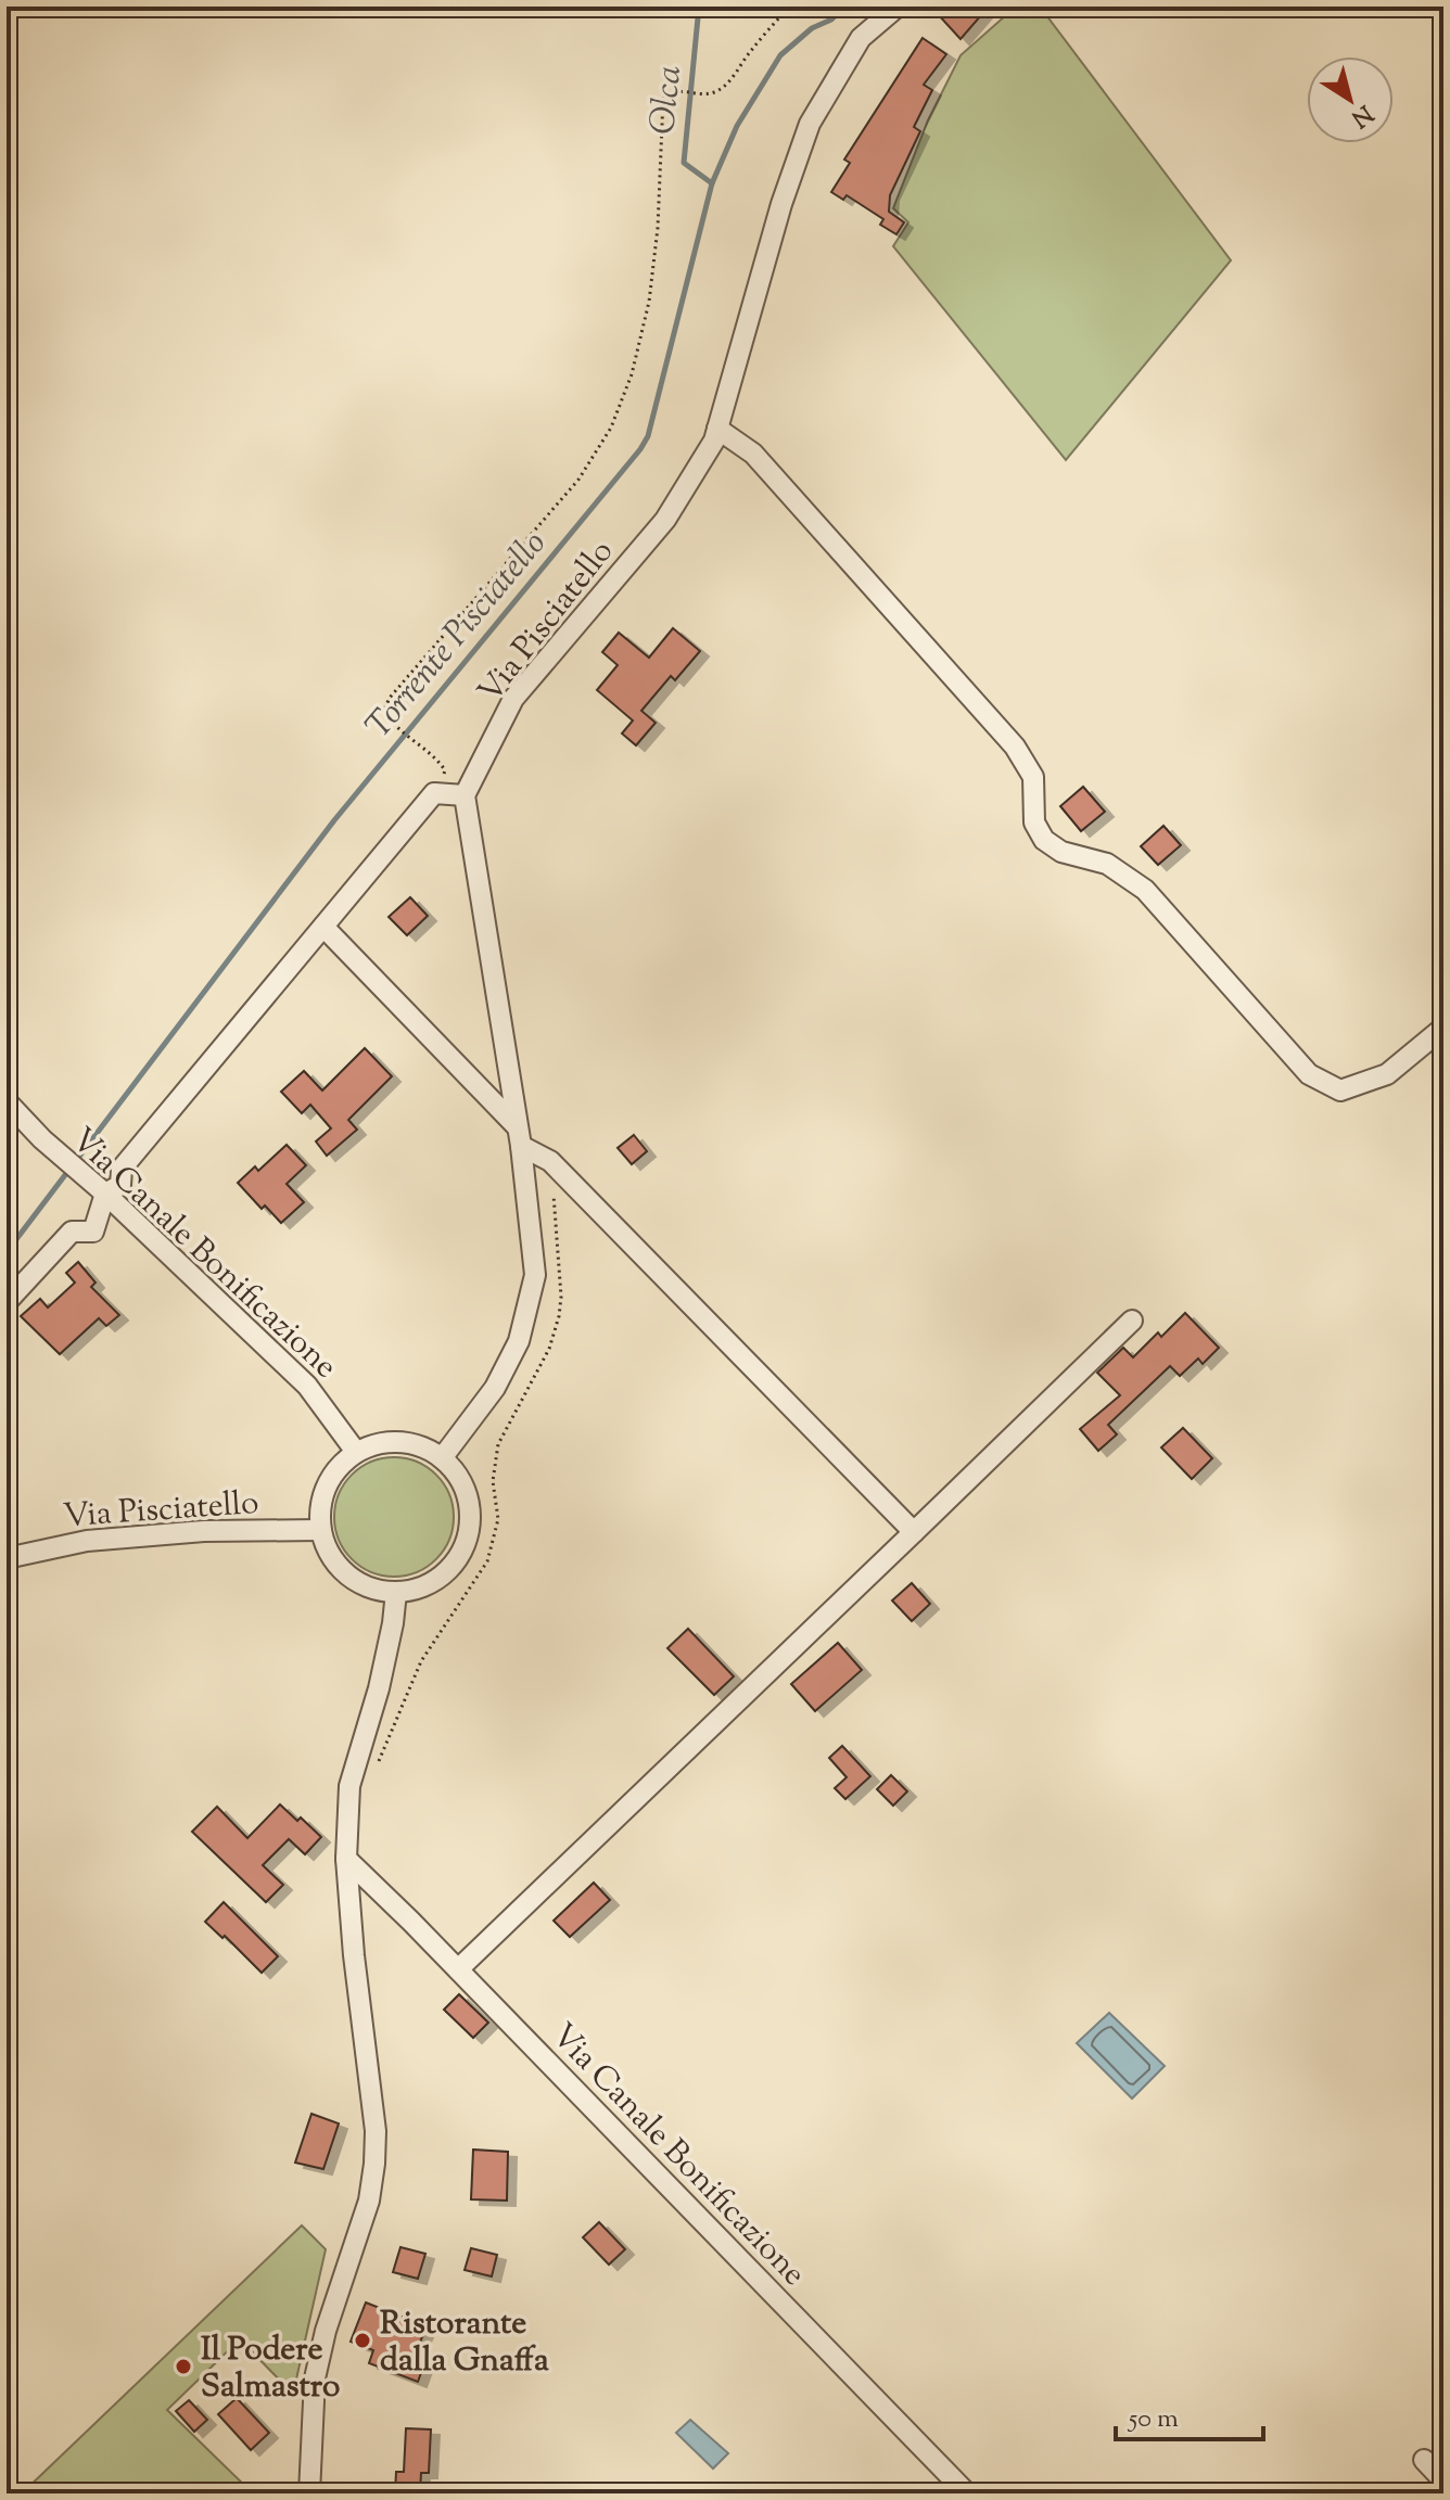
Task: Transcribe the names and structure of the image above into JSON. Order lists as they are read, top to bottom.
{
  "streets": {
    "street": ["Via Pisciatello", "Via Canale Bonificazione"]
  },
  "crossings": [
    ["Via Pisciatello", "Via Canale Bonificazione"]
  ],
  "water": ["Olca", "Torrente Pisciatello"],
  "places": ["Ristorante dalla Gnaffa", "Il Podere Salmastro"],
  "scale_bar": "50 m",
  "north": "bottom right"
}
